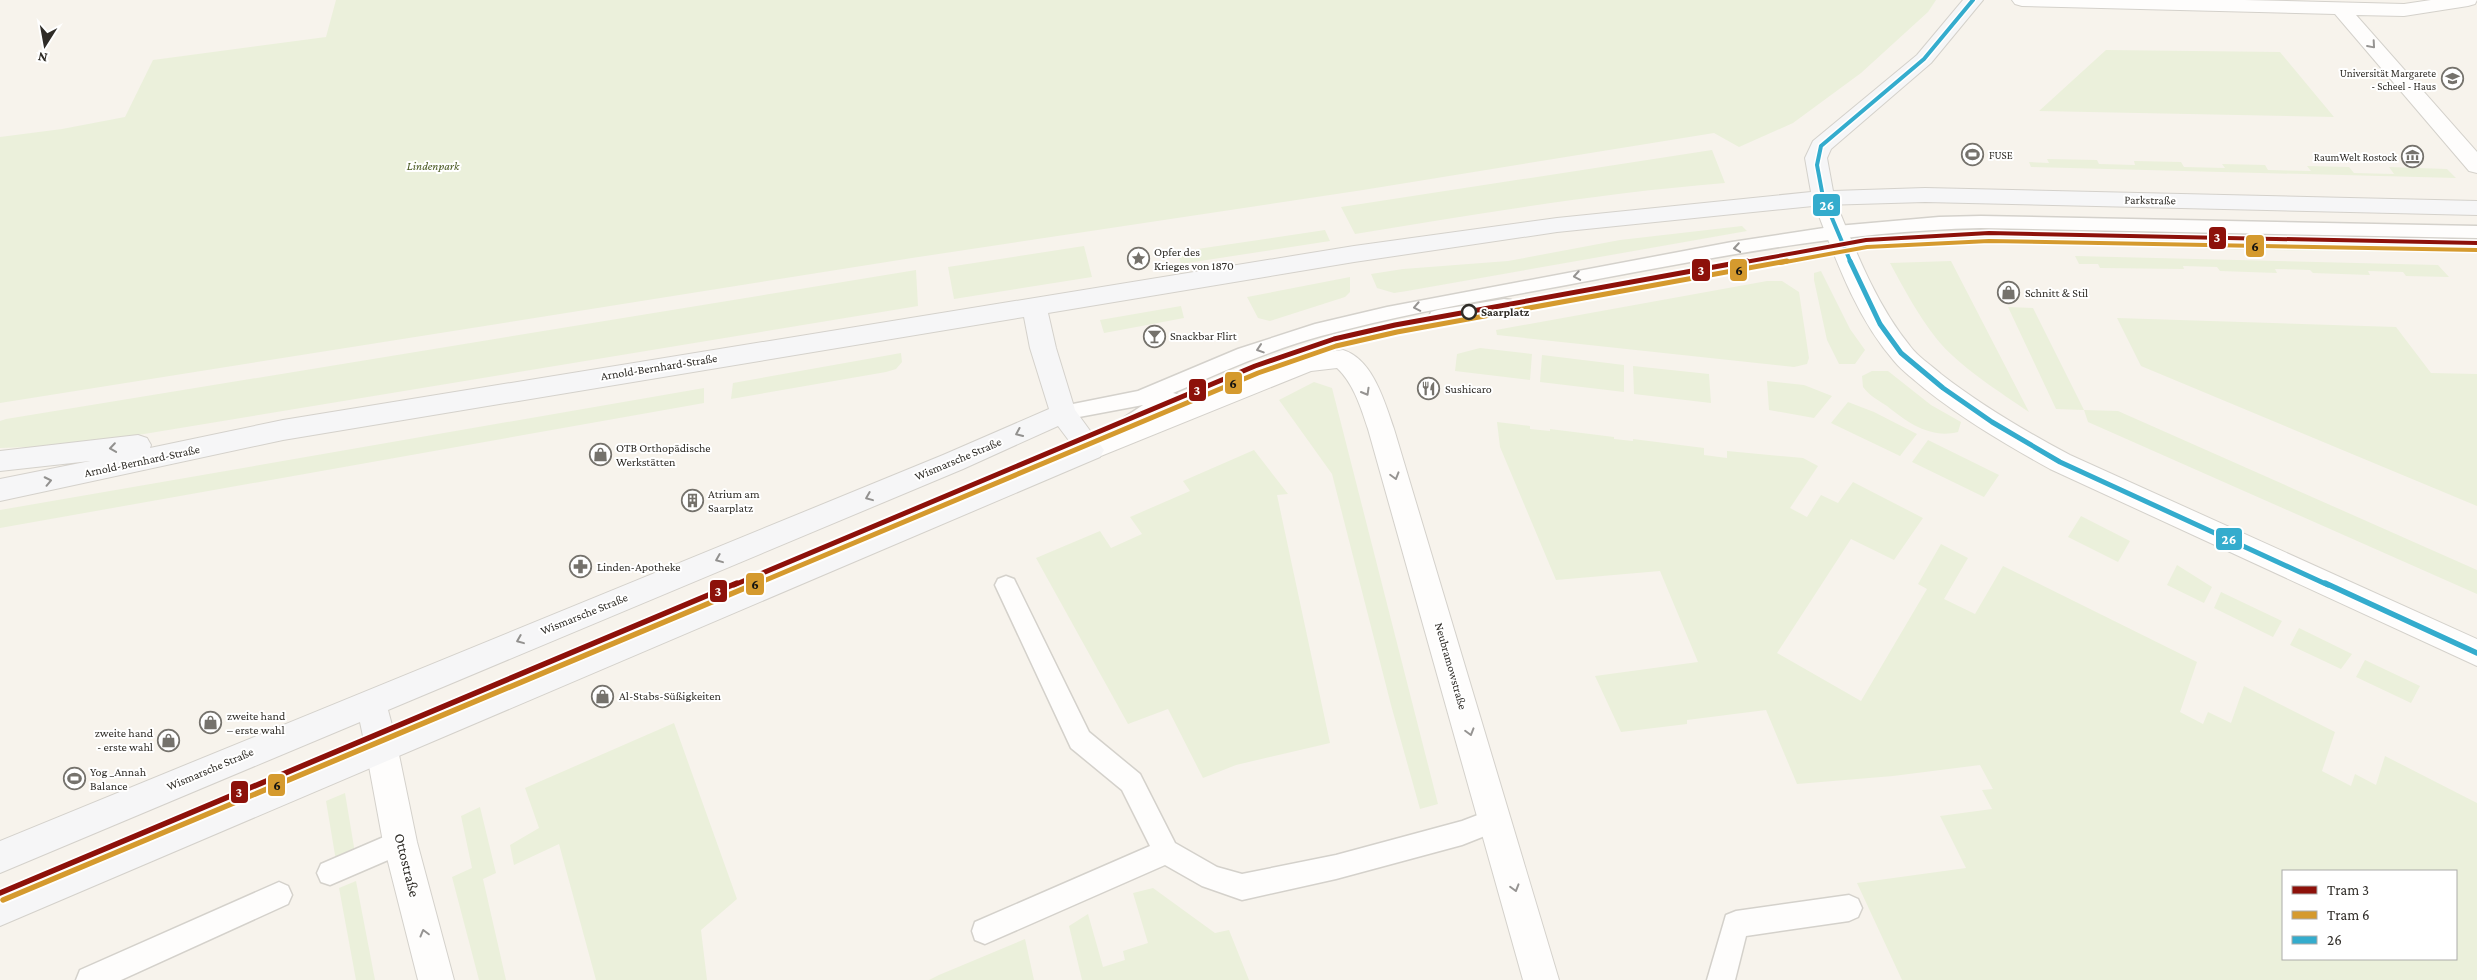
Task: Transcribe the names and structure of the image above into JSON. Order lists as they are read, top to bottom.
{
  "streets": {
    "main road": ["Parkstraße", "Arnold-Bernhard-Straße", "Wismarsche Straße"],
    "street": ["Neubramowstraße", "Ottostraße"]
  },
  "one_way": ["Ottostraße"],
  "parks": ["Lindenpark"],
  "places": {
    "school or university": ["Universität Margarete - Scheel - Haus"],
    "sports": ["FUSE", "Yog _Annah Balance"],
    "museum": ["RaumWelt Rostock"],
    "place": ["Opfer des Krieges von 1870"],
    "shop": [
      "Schnitt & Stil",
      "OTB Orthopädische Werkstätten",
      "Al-Stabs-Süßigkeiten",
      "zweite hand – erste wahl",
      "zweite hand - erste wahl"
    ],
    "other": ["Saarplatz"],
    "bar": ["Snackbar Flirt"],
    "restaurant": ["Sushicaro"],
    "building": ["Atrium am Saarplatz"],
    "pharmacy": ["Linden-Apotheke"]
  },
  "lines": ["transit line 26", "tram line 3", "tram line 6"],
  "legend": ["Tram 3", "Tram 6", "26"],
  "north": "bottom"
}
